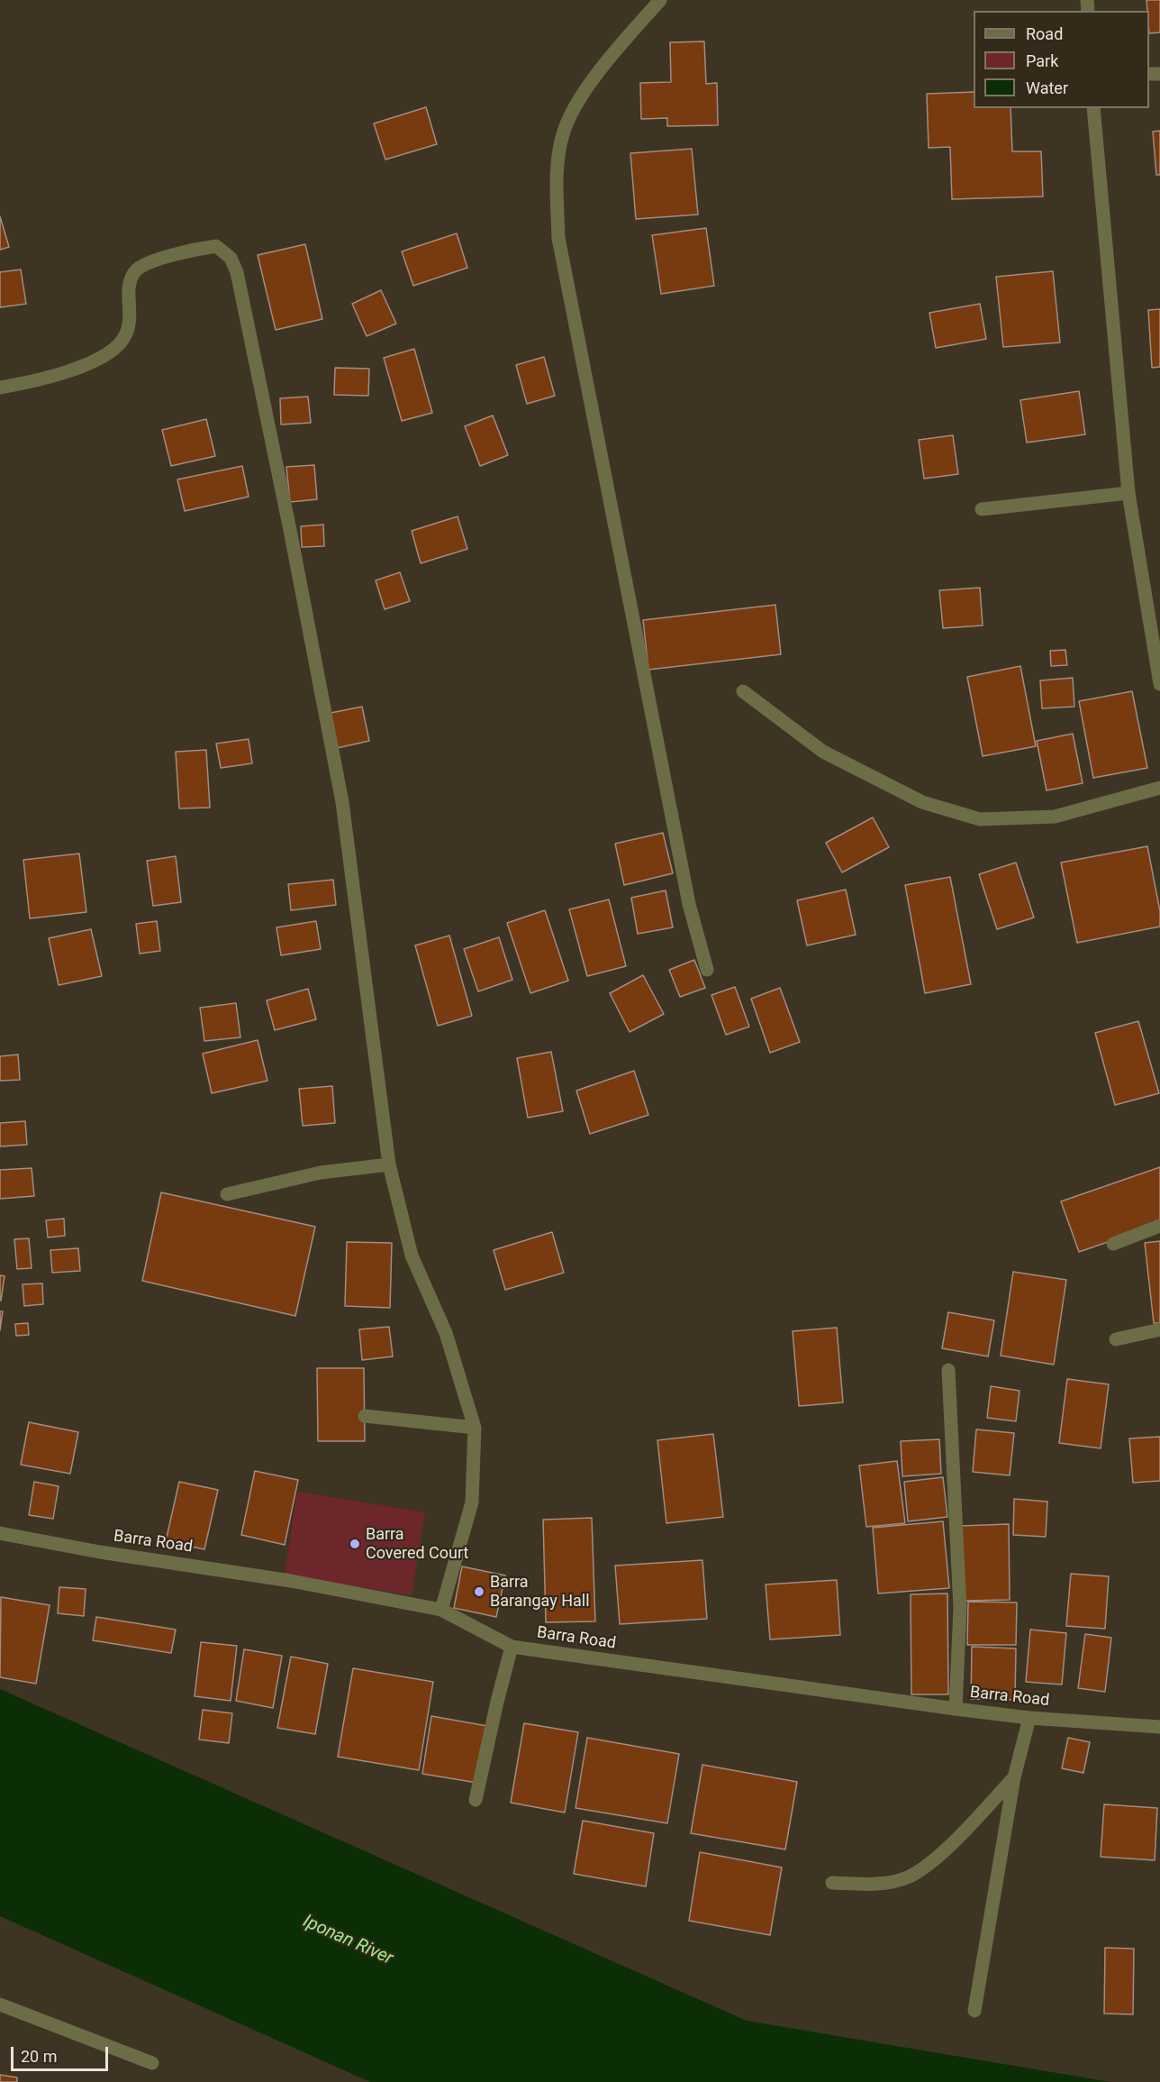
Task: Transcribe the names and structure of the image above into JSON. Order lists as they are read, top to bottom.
{
  "streets": {
    "street": ["Barra Road"]
  },
  "water": ["Iponan River"],
  "places": ["Barra Covered Court", "Barra Barangay Hall"],
  "legend": ["Road", "Park", "Water"],
  "scale_bar": "20 m"
}
